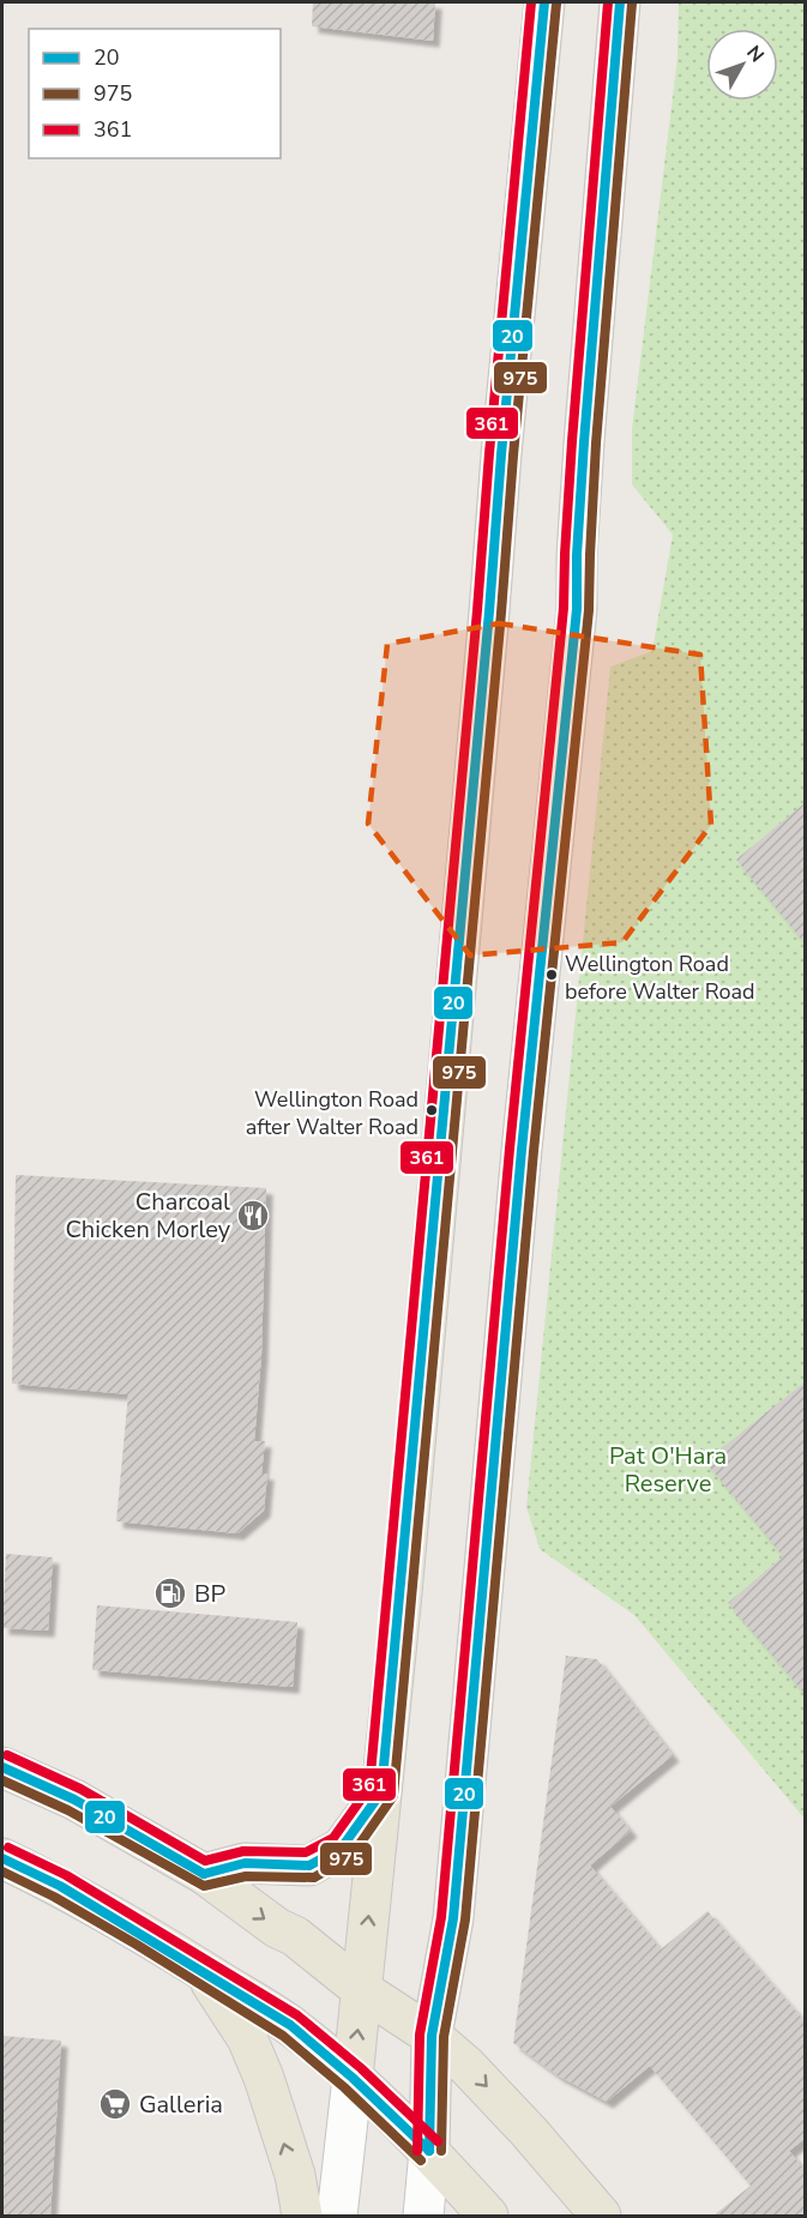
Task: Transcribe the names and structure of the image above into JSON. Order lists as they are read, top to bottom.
{
  "parks": ["Pat O'Hara Reserve"],
  "places": {
    "other": ["Wellington Road before Walter Road", "Wellington Road after Walter Road"],
    "restaurant": ["Charcoal Chicken Morley"],
    "fuel station": ["BP"],
    "supermarket": ["Galleria"]
  },
  "lines": ["transit line 20", "transit line 361", "transit line 975"],
  "legend": ["20", "975", "361"],
  "north": "top right"
}
